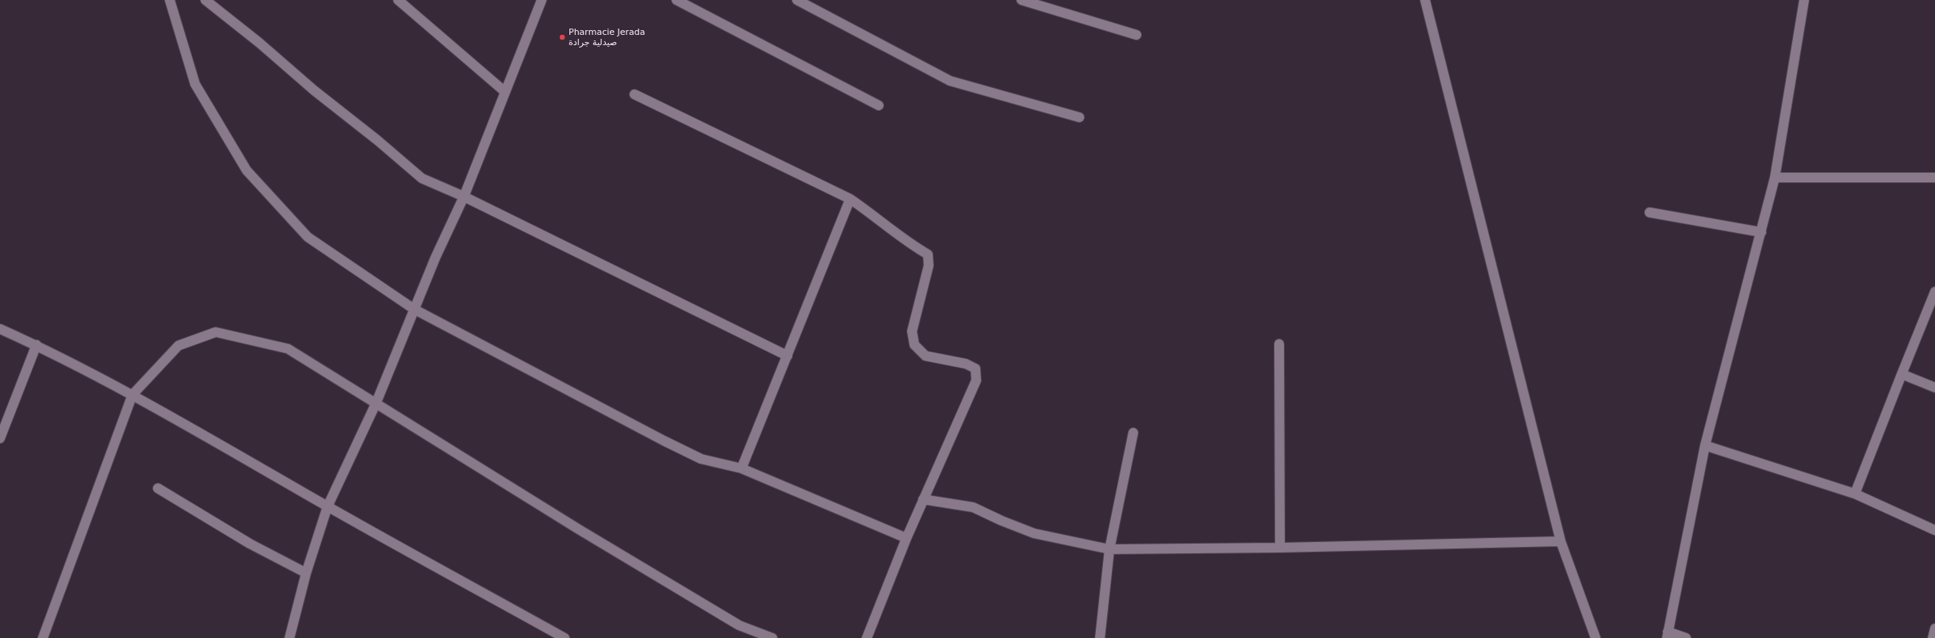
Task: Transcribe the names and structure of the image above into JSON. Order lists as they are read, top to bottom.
{
  "places": ["Pharmacie Jerada صيدلية جرادة"]
}
